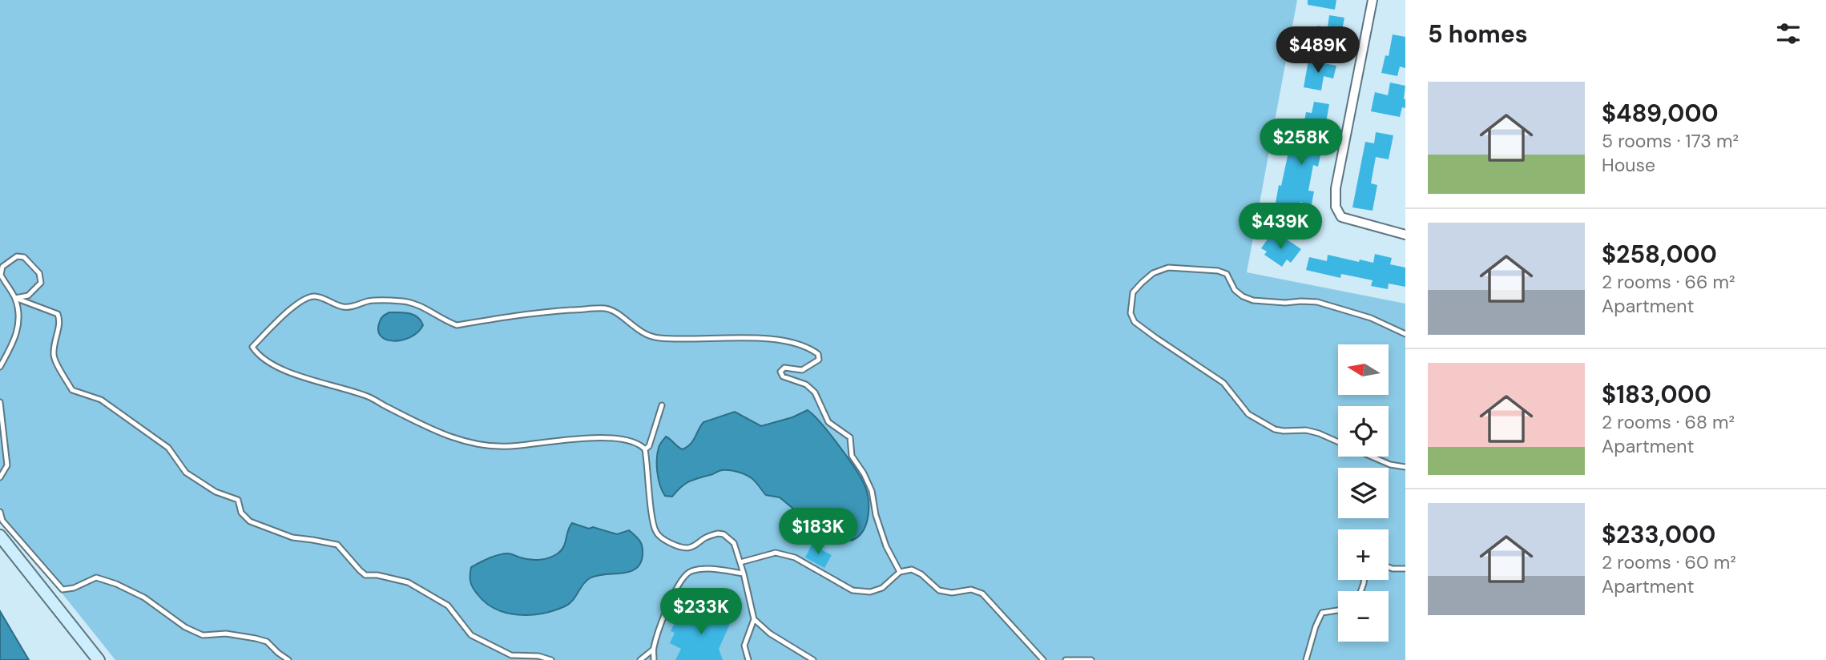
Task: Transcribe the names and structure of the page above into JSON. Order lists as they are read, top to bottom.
{
  "north": "left",
  "page": {
    "heading": "5 homes",
    "price": [
      "$489K",
      "$258K",
      "$439K",
      "$183K",
      "$233K"
    ],
    "list": [
      {
        "name": "$489,000",
        "note": "5 rooms · 173 m² · House"
      },
      {
        "name": "$258,000",
        "note": "2 rooms · 66 m² · Apartment"
      },
      {
        "name": "$183,000",
        "note": "2 rooms · 68 m² · Apartment"
      },
      {
        "name": "$233,000",
        "note": "2 rooms · 60 m² · Apartment"
      }
    ],
    "map_buttons": ["+", "−"]
  }
}
